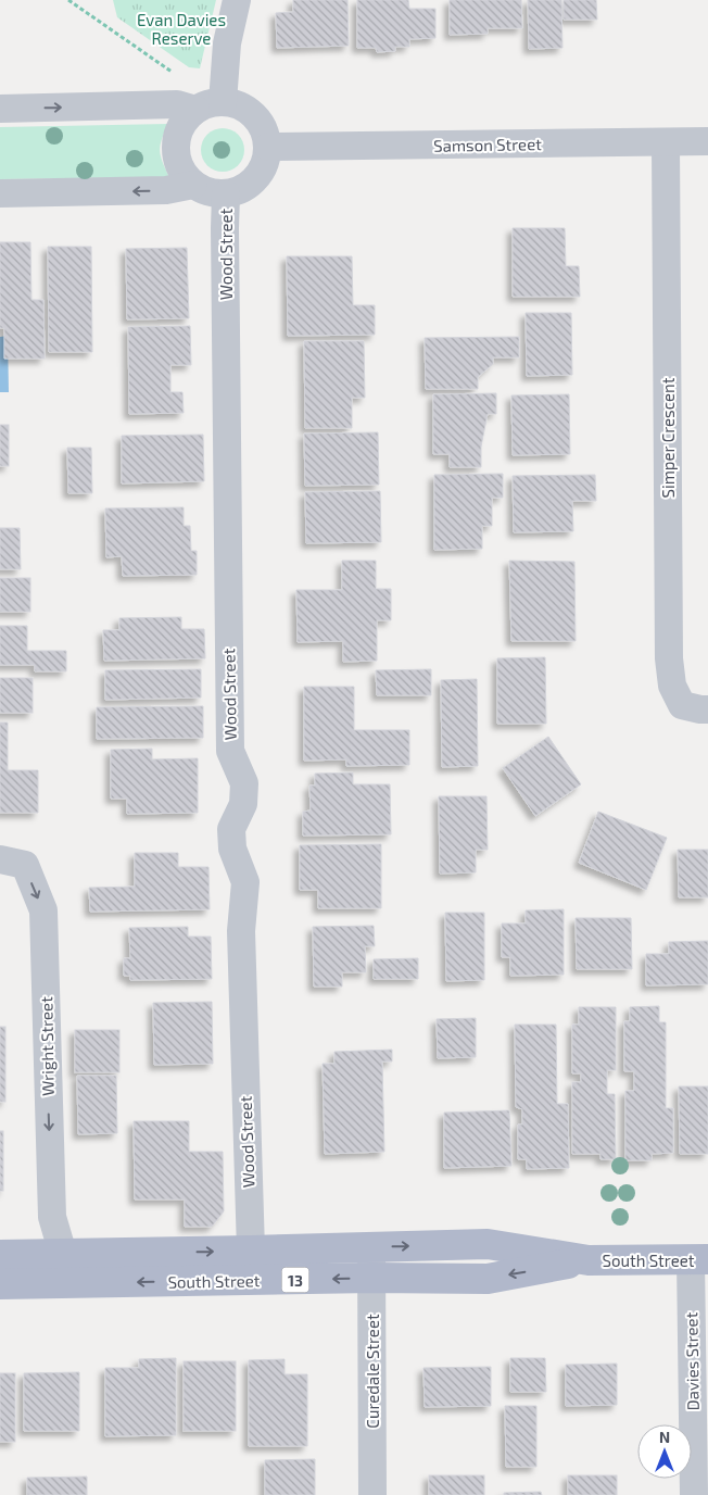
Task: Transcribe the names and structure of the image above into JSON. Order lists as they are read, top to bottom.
{
  "streets": {
    "main road": ["South Street", "13"],
    "street": [
      "Samson Street",
      "Wood Street",
      "Simper Crescent",
      "Wright Street",
      "Davies Street",
      "Curedale Street"
    ]
  },
  "crossings": [
    ["Samson Street", "Wood Street"],
    ["Samson Street", "Simper Crescent"],
    ["Wood Street", "South Street"],
    ["Wright Street", "South Street"],
    ["South Street", "Davies Street"],
    ["South Street", "Curedale Street"]
  ],
  "one_way": ["Wright Street"],
  "parks": ["Evan Davies Reserve"],
  "north": "top"
}
